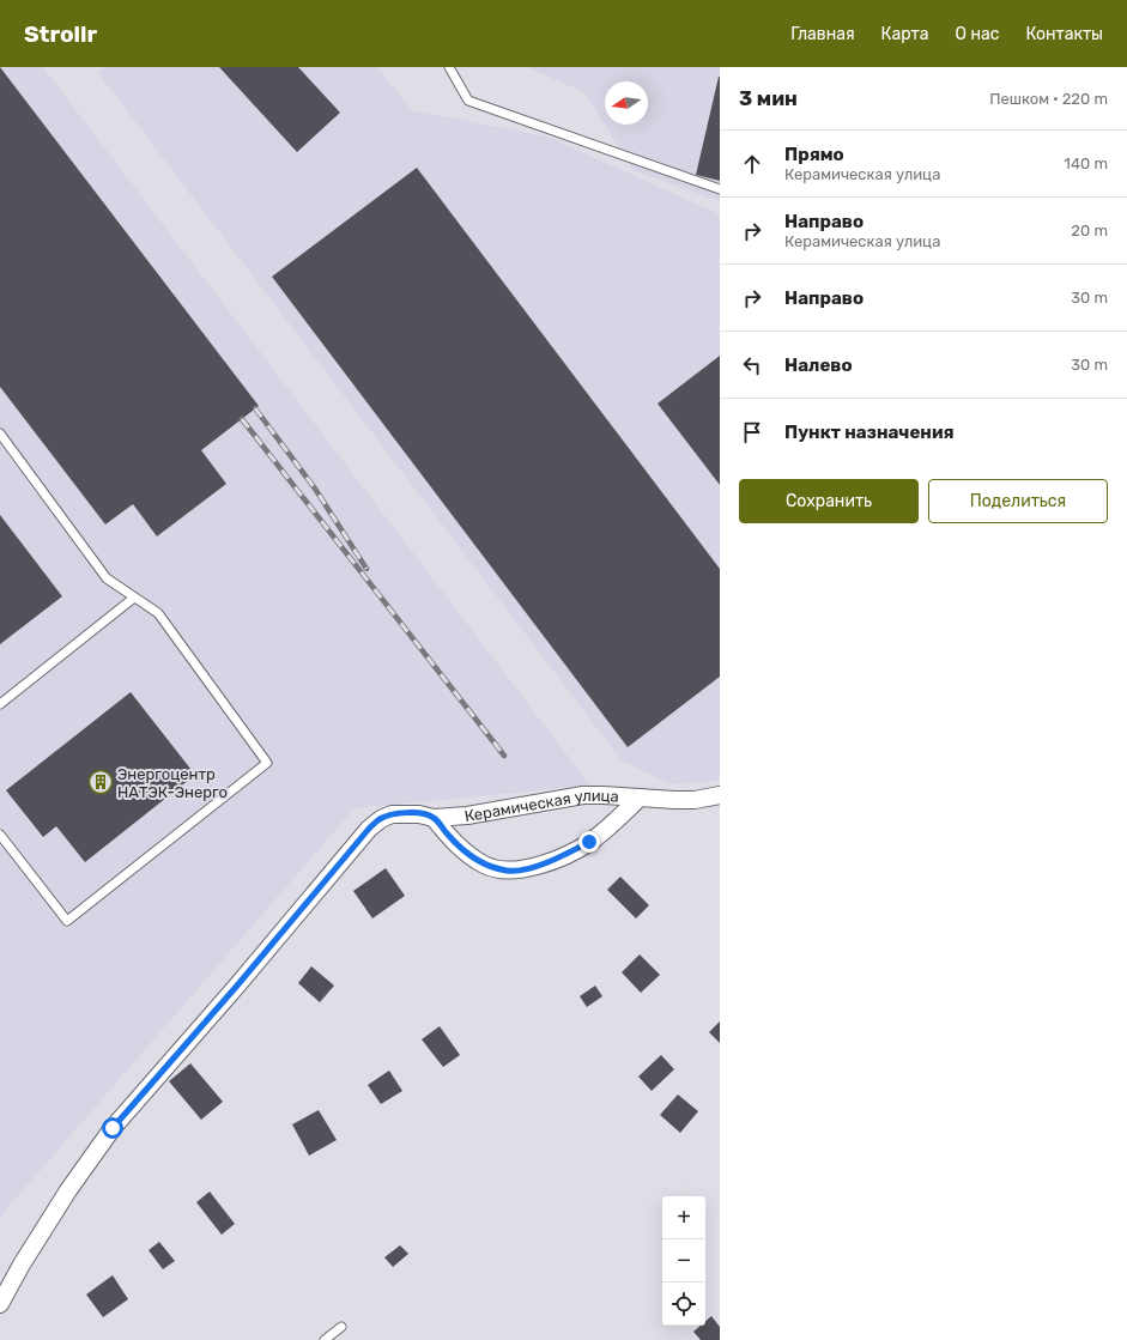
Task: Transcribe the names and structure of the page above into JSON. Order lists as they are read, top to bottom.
{
  "streets": {
    "street": ["Керамическая улица"]
  },
  "places": {
    "building": ["Энергоцентр НАТЭК-Энерго"]
  },
  "north": "left",
  "page": {
    "header": "Strollr",
    "nav": [
      "Главная",
      "Карта",
      "О нас",
      "Контакты"
    ],
    "heading": ["3 мин", "Пешком · 220 m"],
    "list": [
      ["Прямо", "Керамическая улица", "140 m"],
      ["Направо", "Керамическая улица", "20 m"],
      ["Направо", "30 m"],
      ["Налево", "30 m"],
      "Пункт назначения"
    ],
    "buttons": ["Сохранить", "Поделиться"],
    "map_buttons": ["+", "−"]
  }
}
